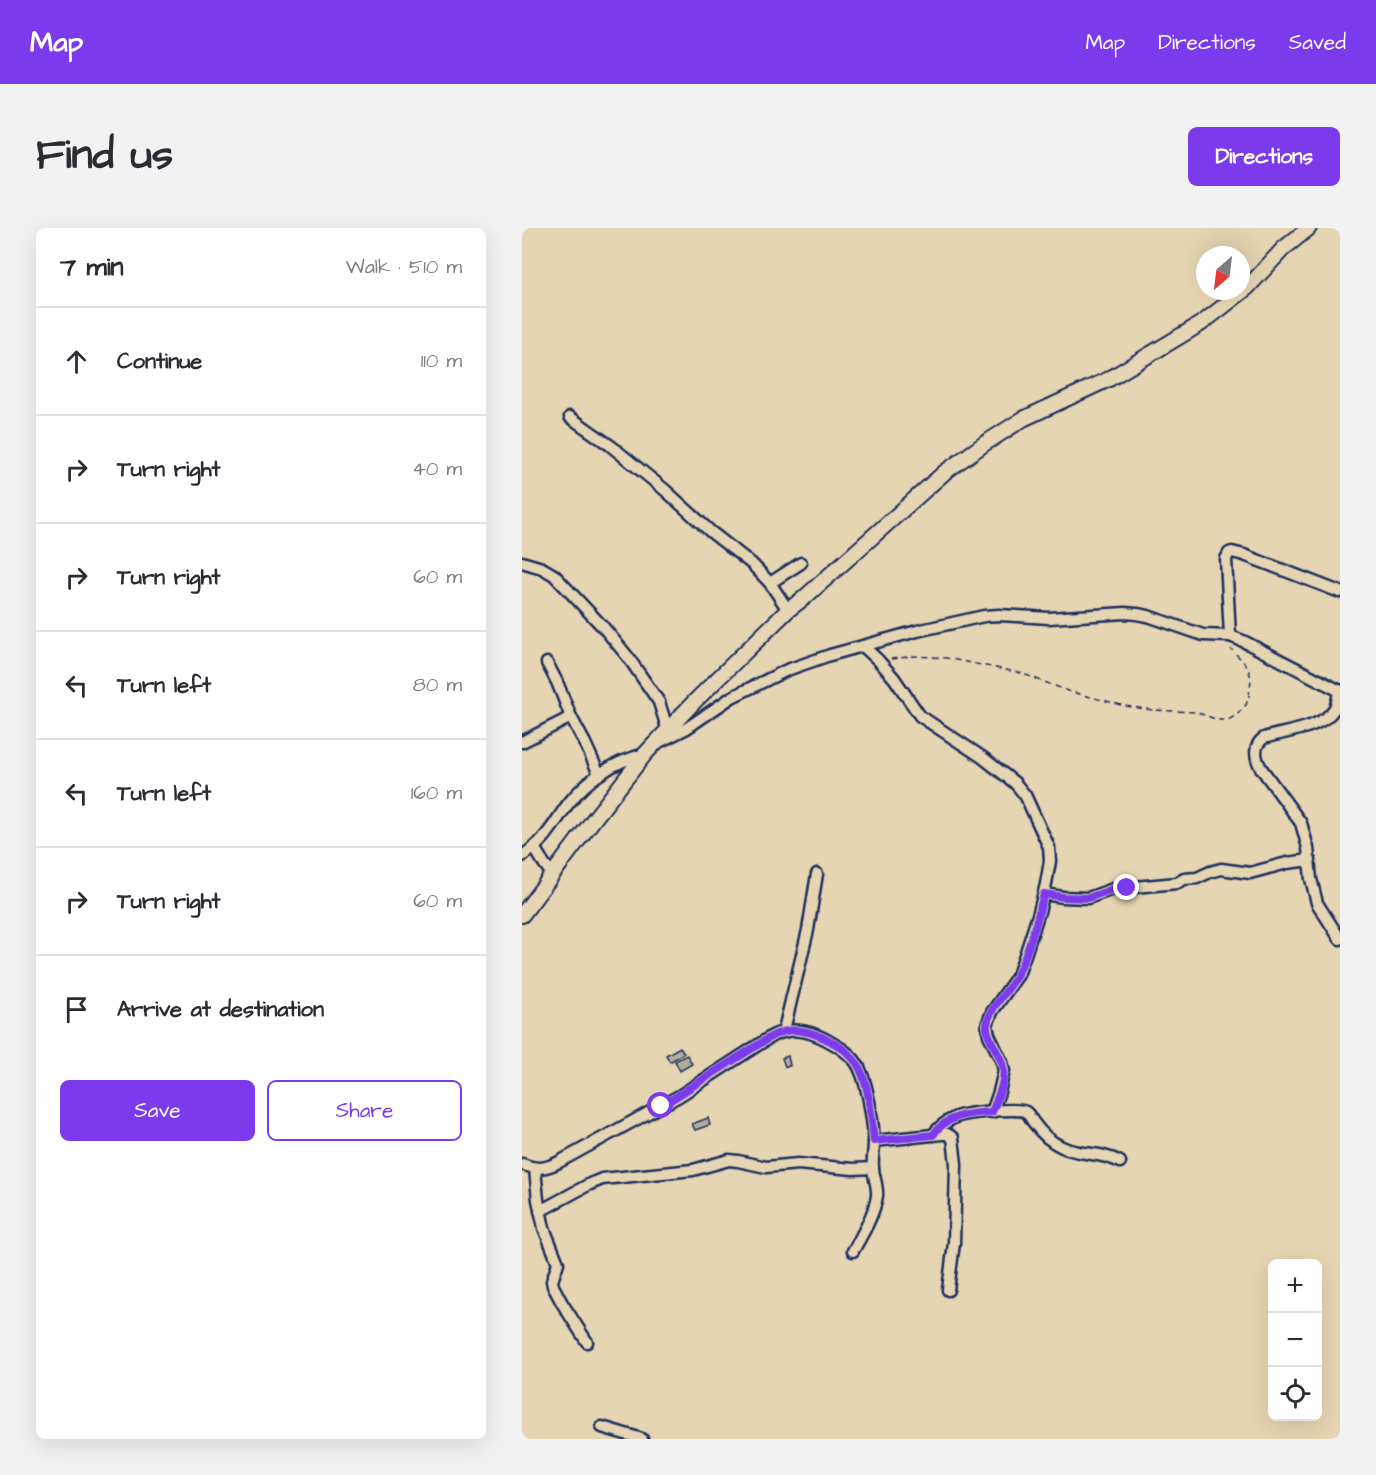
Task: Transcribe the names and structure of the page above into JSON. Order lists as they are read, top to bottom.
{
  "north": "bottom left",
  "page": {
    "header": "Map",
    "nav": ["Map", "Directions", "Saved"],
    "title": "Find us",
    "buttons": [
      "Directions",
      ["Save", "Share"]
    ],
    "heading": ["7 min", "Walk · 510 m"],
    "list": [
      ["Continue", "110 m"],
      ["Turn right", "40 m"],
      ["Turn right", "60 m"],
      ["Turn left", "80 m"],
      ["Turn left", "160 m"],
      ["Turn right", "60 m"],
      "Arrive at destination"
    ],
    "map_buttons": ["+", "−"]
  }
}
